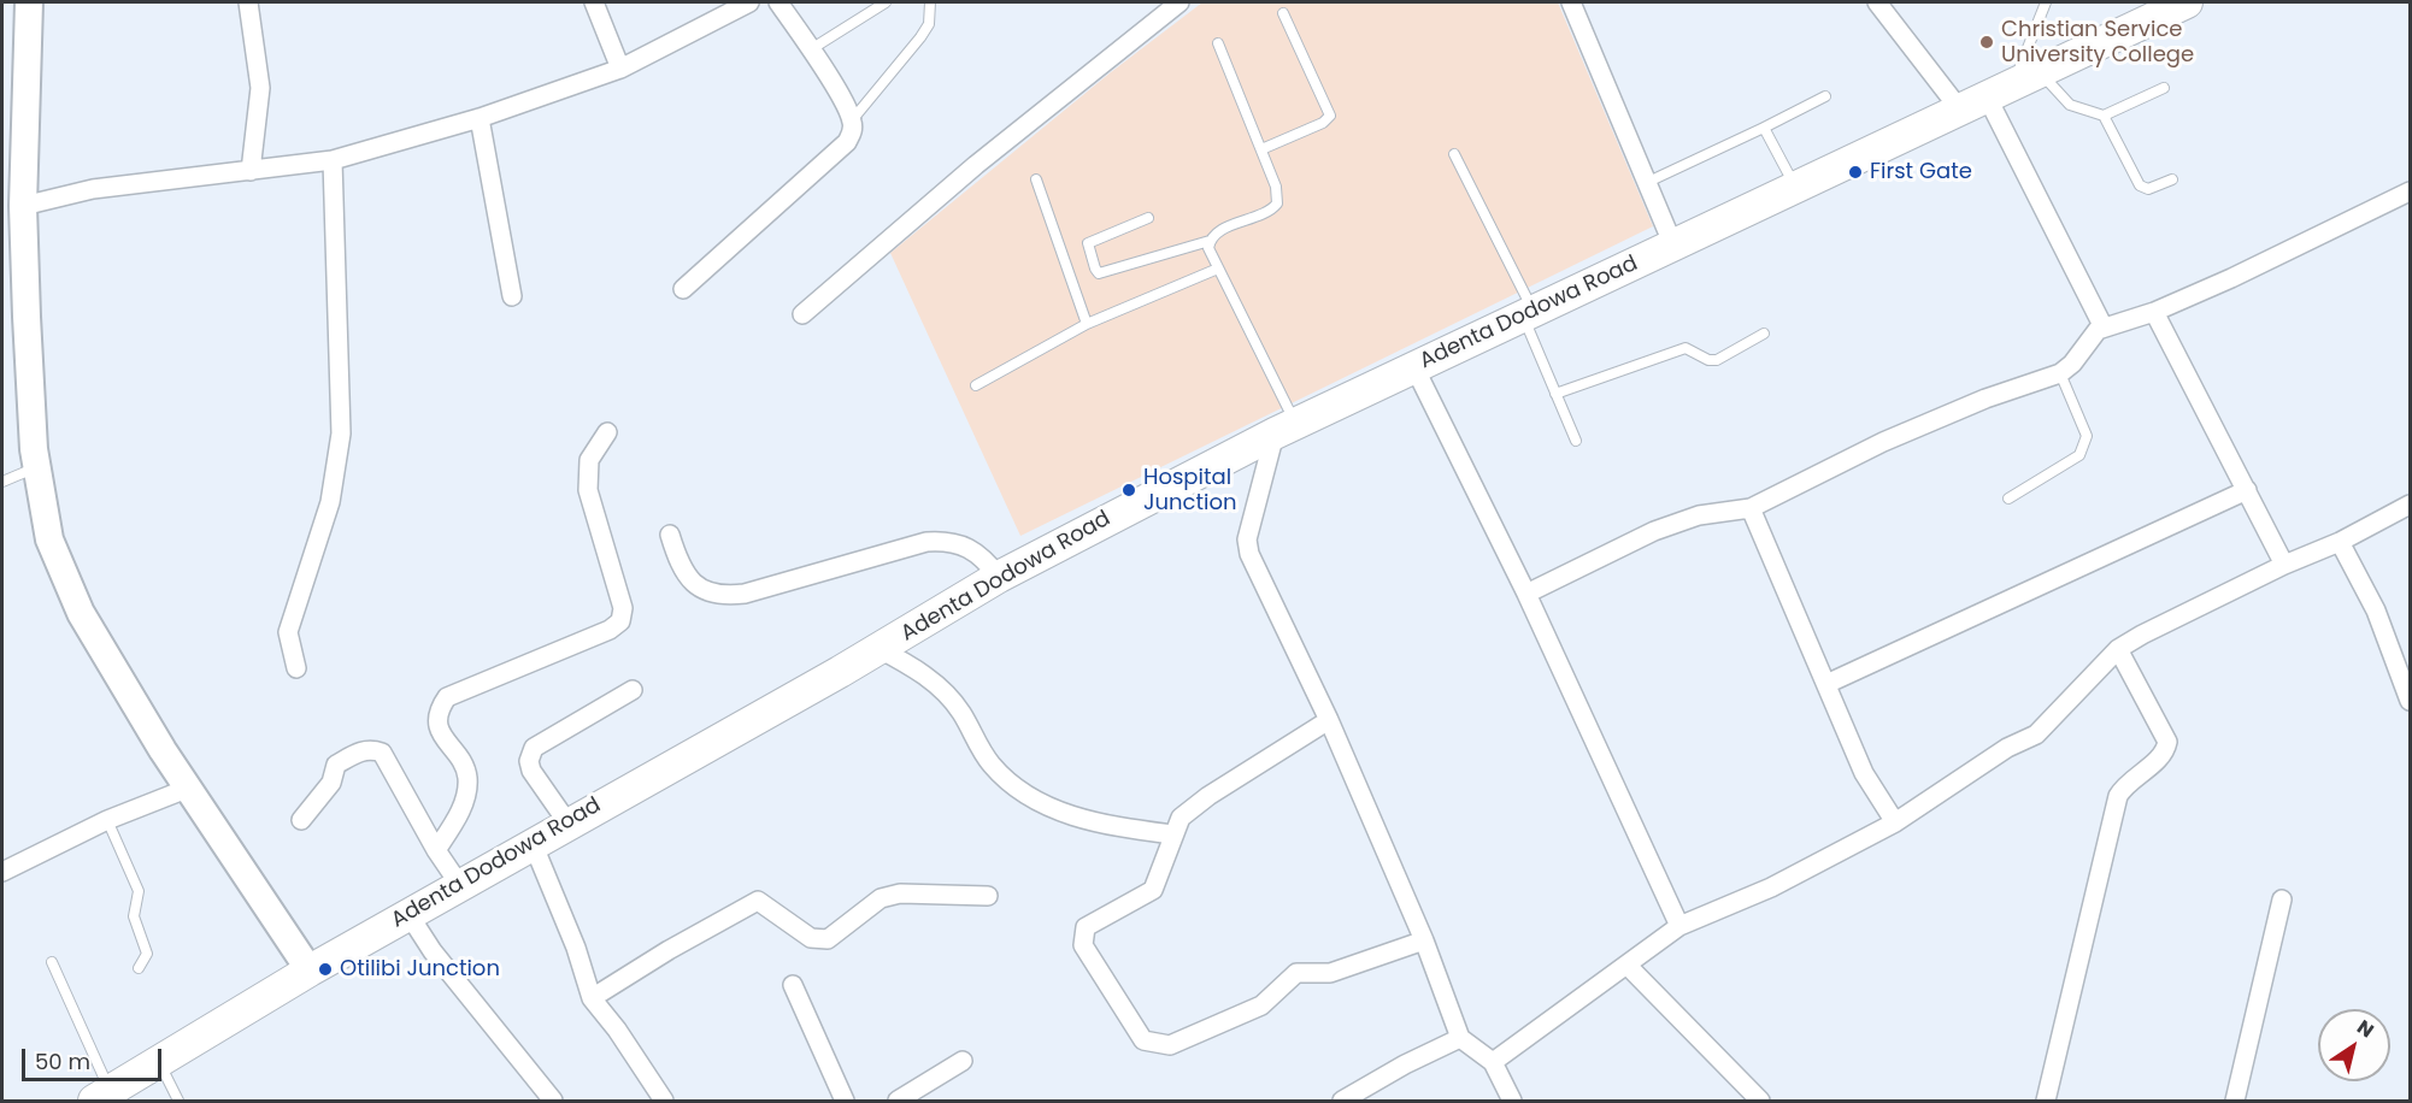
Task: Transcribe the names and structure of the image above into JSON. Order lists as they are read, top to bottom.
{
  "streets": {
    "main road": ["Adenta Dodowa Road"]
  },
  "places": [
    "Christian Service University College",
    "First Gate",
    "Hospital Junction",
    "Otilibi Junction"
  ],
  "scale_bar": "50 m",
  "north": "top right"
}
